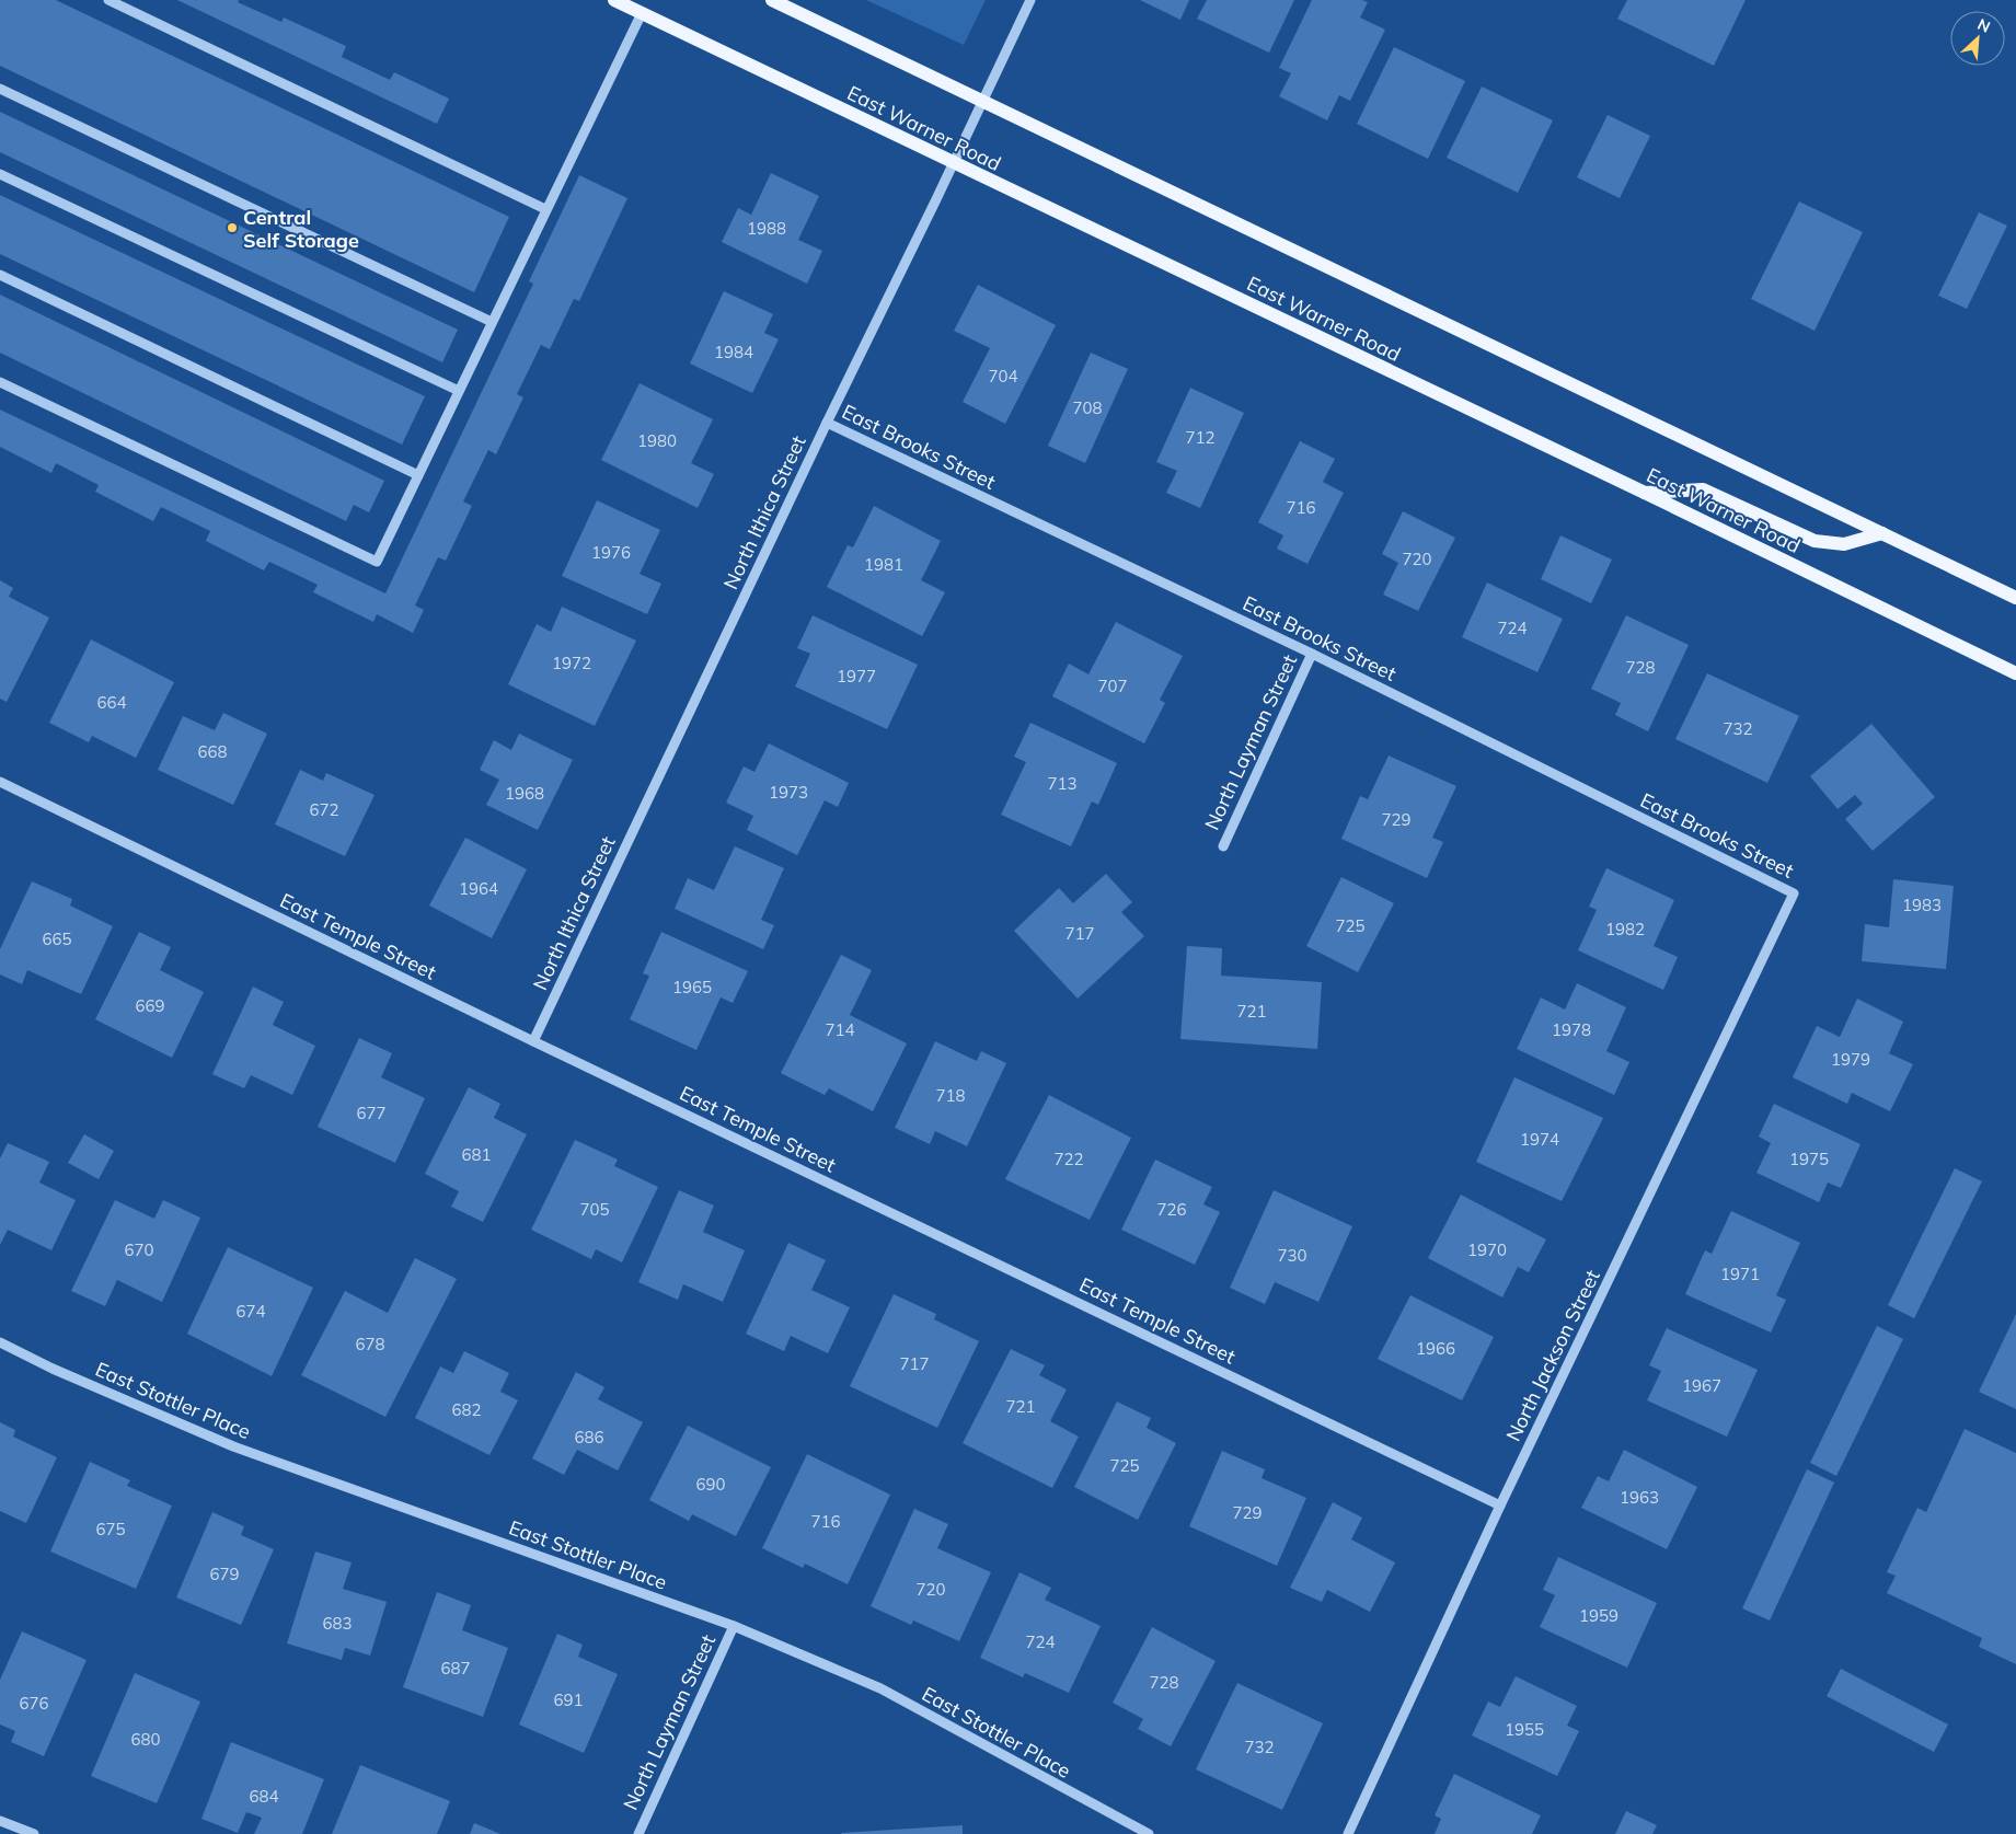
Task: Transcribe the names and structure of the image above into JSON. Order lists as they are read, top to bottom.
{
  "streets": {
    "main road": ["East Warner Road"],
    "street": [
      "East Brooks Street",
      "North Ithica Street",
      "North Layman Street",
      "East Temple Street",
      "North Jackson Street",
      "East Stottler Place"
    ]
  },
  "crossings": [
    ["East Warner Road", "North Ithica Street"],
    ["East Brooks Street", "North Ithica Street"],
    ["East Brooks Street", "North Layman Street"],
    ["East Brooks Street", "North Jackson Street"],
    ["North Ithica Street", "East Temple Street"],
    ["North Layman Street", "East Stottler Place"],
    ["East Temple Street", "North Jackson Street"]
  ],
  "places": ["Central Self Storage"],
  "house_numbers": [
    "1988",
    "1984",
    "704",
    "708",
    "712",
    "1980",
    "716",
    "1976",
    "720",
    "1981",
    "724",
    "1972",
    "728",
    "1977",
    "707",
    "664",
    "732",
    "668",
    "713",
    "1973",
    "1968",
    "672",
    "729",
    "1964",
    "1983",
    "725",
    "1982",
    "717",
    "665",
    "1965",
    "669",
    "721",
    "714",
    "1978",
    "1979",
    "718",
    "677",
    "1974",
    "681",
    "722",
    "1975",
    "705",
    "726",
    "670",
    "1970",
    "730",
    "1971",
    "674",
    "678",
    "1966",
    "717",
    "1967",
    "721",
    "682",
    "686",
    "725",
    "690",
    "1963",
    "729",
    "716",
    "675",
    "679",
    "720",
    "1959",
    "683",
    "724",
    "687",
    "728",
    "691",
    "676",
    "1955",
    "680",
    "732",
    "684"
  ],
  "north": "top right"
}
